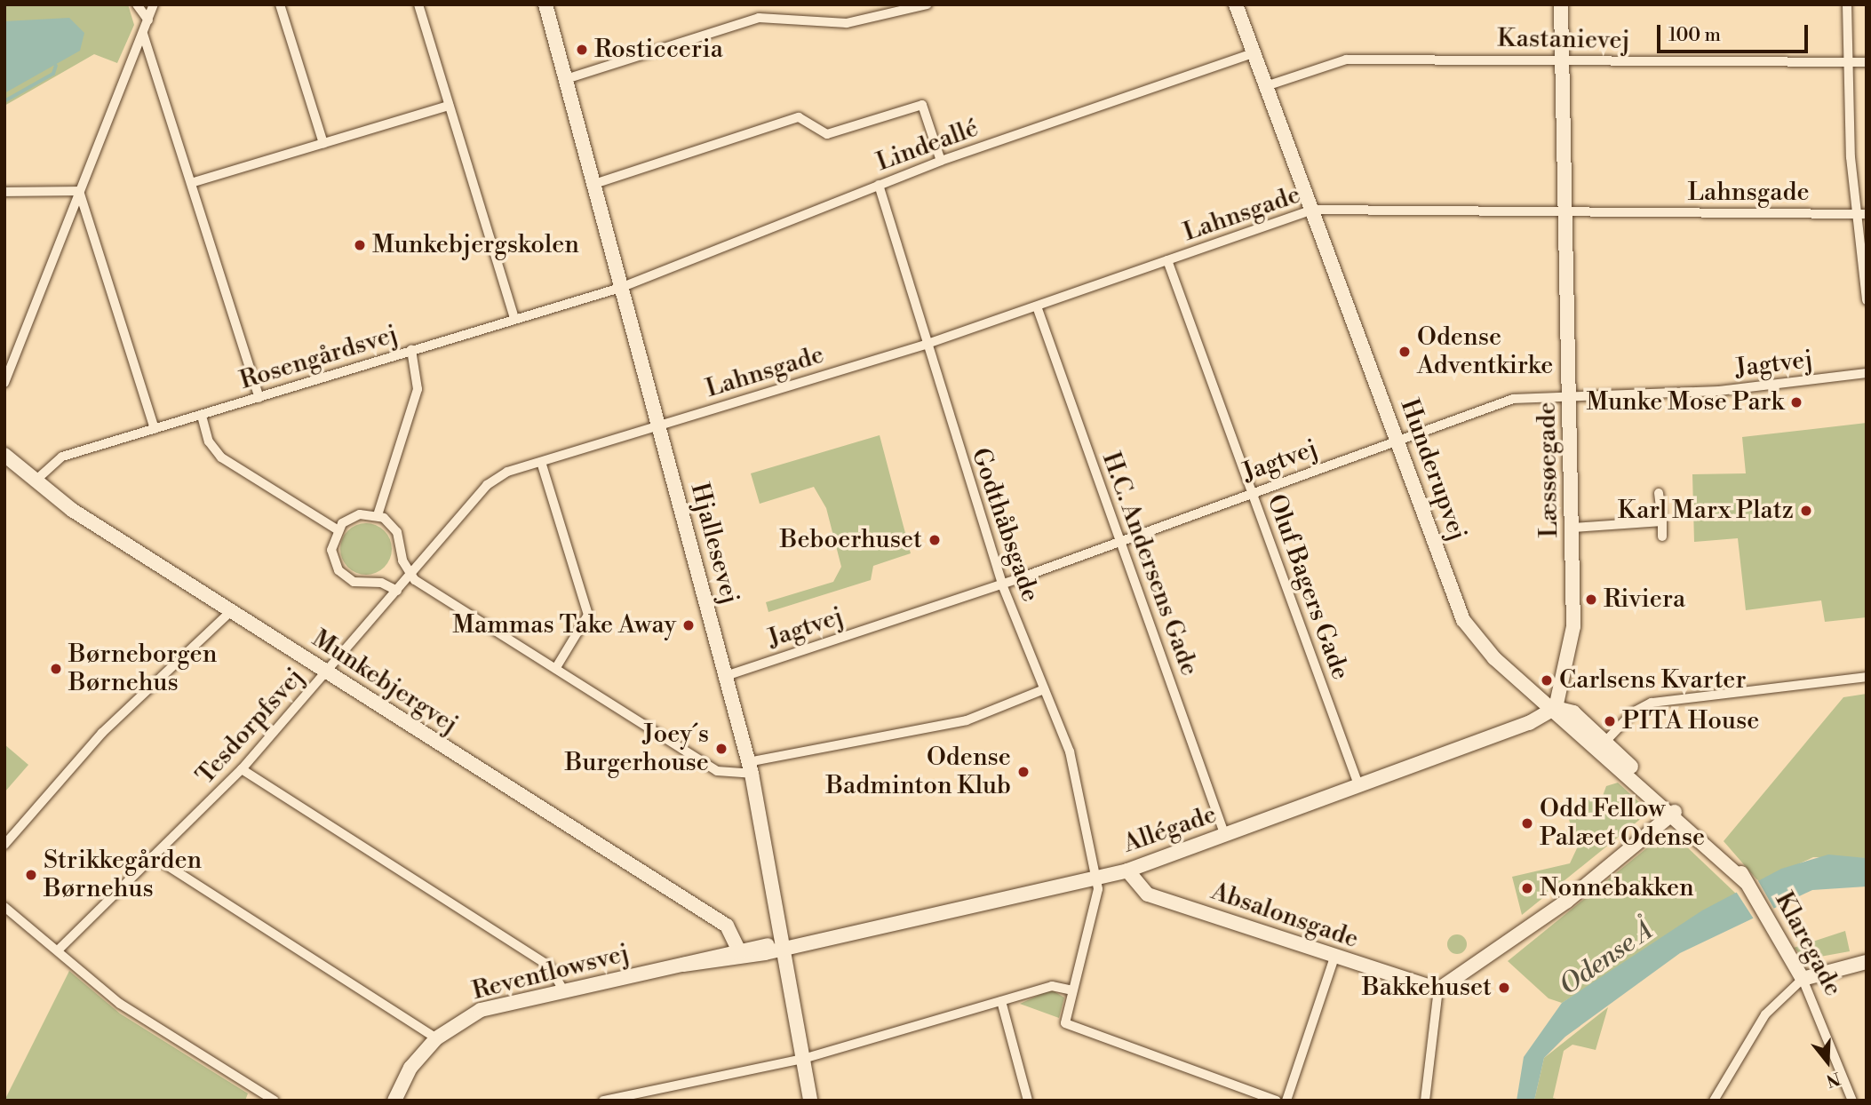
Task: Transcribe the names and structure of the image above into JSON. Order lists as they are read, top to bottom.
{
  "streets": {
    "street": [
      "Kastanievej",
      "Lindeallé",
      "Lahnsgade",
      "Rosengårdsvej",
      "Jagtvej",
      "Hunderupvej",
      "Læssøegade",
      "Godthåbsgade",
      "Hjallesevej",
      "H.C. Andersens Gade",
      "Oluf Bagers Gade",
      "Munkebjergvej",
      "Tesdorpfsvej",
      "Allégade",
      "Absalonsgade",
      "Klaregade",
      "Reventlowsvej"
    ]
  },
  "crossings": [
    ["Kastanievej", "Hunderupvej"],
    ["Kastanievej", "Læssøegade"],
    ["Lindeallé", "Rosengårdsvej"],
    ["Lindeallé", "Hunderupvej"],
    ["Lindeallé", "Godthåbsgade"],
    ["Lindeallé", "Hjallesevej"],
    ["Lahnsgade", "Hunderupvej"],
    ["Lahnsgade", "Læssøegade"],
    ["Lahnsgade", "Godthåbsgade"],
    ["Lahnsgade", "Hjallesevej"],
    ["Lahnsgade", "H.C. Andersens Gade"],
    ["Lahnsgade", "Oluf Bagers Gade"],
    ["Lahnsgade", "Tesdorpfsvej"],
    ["Rosengårdsvej", "Hjallesevej"],
    ["Rosengårdsvej", "Munkebjergvej"],
    ["Jagtvej", "Hunderupvej"],
    ["Jagtvej", "Læssøegade"],
    ["Jagtvej", "Godthåbsgade"],
    ["Jagtvej", "Hjallesevej"],
    ["Jagtvej", "H.C. Andersens Gade"],
    ["Jagtvej", "Oluf Bagers Gade"],
    ["Hunderupvej", "Læssøegade"],
    ["Hunderupvej", "Allégade"],
    ["Hunderupvej", "Klaregade"],
    ["Læssøegade", "Allégade"],
    ["Godthåbsgade", "Allégade"],
    ["Hjallesevej", "Tesdorpfsvej"],
    ["Hjallesevej", "Allégade"],
    ["Hjallesevej", "Reventlowsvej"],
    ["H.C. Andersens Gade", "Allégade"],
    ["Oluf Bagers Gade", "Allégade"],
    ["Munkebjergvej", "Tesdorpfsvej"],
    ["Munkebjergvej", "Reventlowsvej"],
    ["Allégade", "Absalonsgade"],
    ["Allégade", "Reventlowsvej"]
  ],
  "water": ["Odense Å"],
  "places": [
    "Rosticceria",
    "Munkebjergskolen",
    "Odense Adventkirke",
    "Munke Mose Park",
    "Karl Marx Platz",
    "Beboerhuset",
    "Riviera",
    "Mammas Take Away",
    "Børneborgen Børnehus",
    "Carlsens Kvarter",
    "PITA House",
    "Joey´s Burgerhouse",
    "Odense Badminton Klub",
    "Odd Fellow Palæet Odense",
    "Strikkegården Børnehus",
    "Nonnebakken",
    "Bakkehuset"
  ],
  "scale_bar": "100 m",
  "north": "bottom"
}
